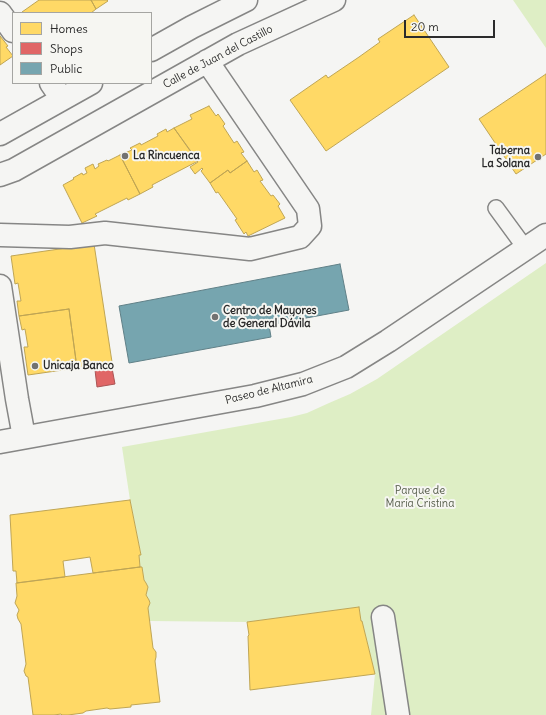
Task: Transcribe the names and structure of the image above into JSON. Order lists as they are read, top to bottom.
{
  "streets": {
    "street": ["Calle de Juan del Castillo", "Paseo de Altamira"]
  },
  "parks": ["Parque de María Cristina"],
  "places": [
    "La Rincuenca",
    "Taberna La Solana",
    "Centro de Mayores de General Dávila",
    "Unicaja Banco"
  ],
  "legend": ["Homes", "Shops", "Public"],
  "scale_bar": "20 m"
}
